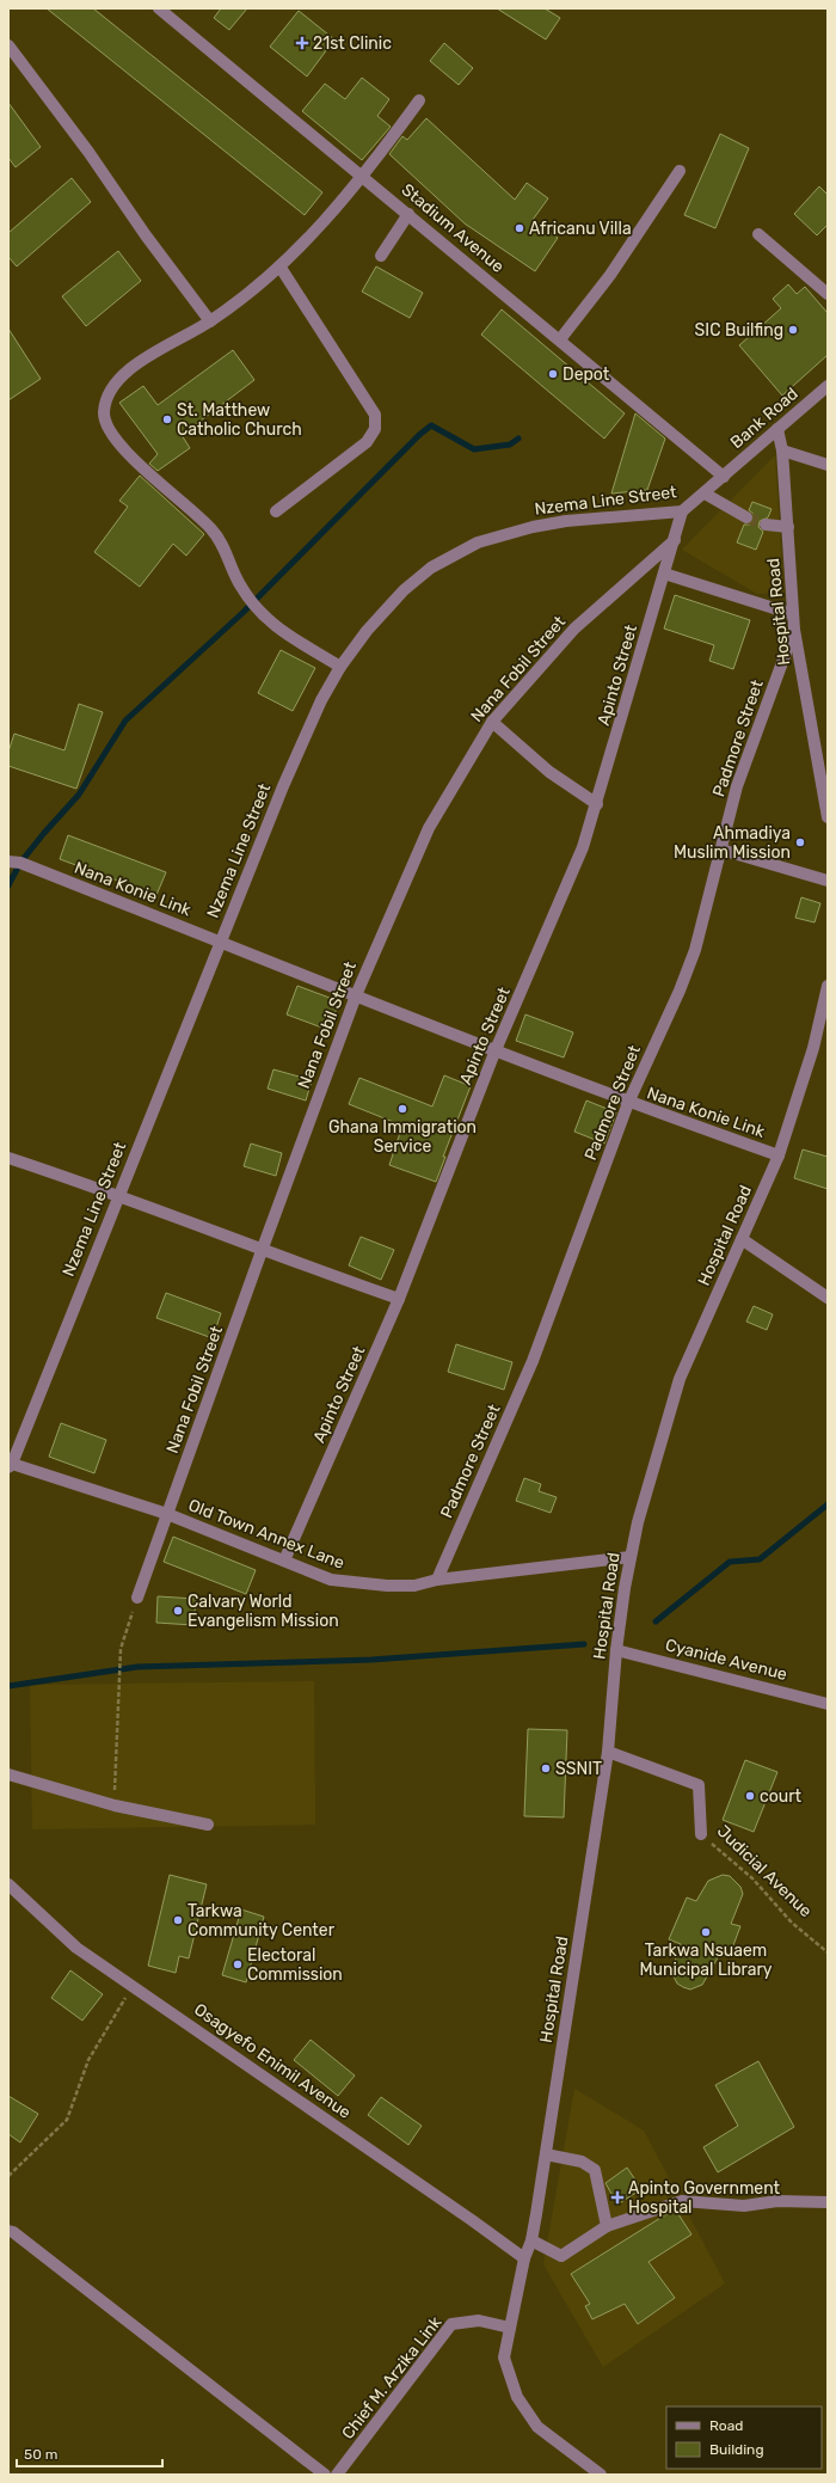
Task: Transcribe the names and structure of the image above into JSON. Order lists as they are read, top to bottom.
{
  "streets": {
    "street": [
      "Stadium Avenue",
      "Bank Road",
      "Nzema Line Street",
      "Hospital Road",
      "Nana Fobil Street",
      "Apinto Street",
      "Padmore Street",
      "Nana Konie Link",
      "Old Town Annex Lane",
      "Cyanide Avenue",
      "Judicial Avenue",
      "Osagyefo Enimil Avenue",
      "Chief M. Arzika Link"
    ]
  },
  "crossings": [
    ["Stadium Avenue", "Bank Road"],
    ["Stadium Avenue", "Nzema Line Street"],
    ["Bank Road", "Nzema Line Street"],
    ["Bank Road", "Hospital Road"],
    ["Nzema Line Street", "Apinto Street"],
    ["Nzema Line Street", "Nana Konie Link"],
    ["Nzema Line Street", "Old Town Annex Lane"],
    ["Hospital Road", "Padmore Street"],
    ["Hospital Road", "Nana Konie Link"],
    ["Hospital Road", "Old Town Annex Lane"],
    ["Hospital Road", "Cyanide Avenue"],
    ["Hospital Road", "Judicial Avenue"],
    ["Hospital Road", "Osagyefo Enimil Avenue"],
    ["Hospital Road", "Chief M. Arzika Link"],
    ["Nana Fobil Street", "Apinto Street"],
    ["Nana Fobil Street", "Nana Konie Link"],
    ["Nana Fobil Street", "Old Town Annex Lane"],
    ["Apinto Street", "Nana Konie Link"],
    ["Apinto Street", "Old Town Annex Lane"],
    ["Padmore Street", "Nana Konie Link"],
    ["Padmore Street", "Old Town Annex Lane"]
  ],
  "places": {
    "health": ["21st Clinic", "Apinto Government Hospital"],
    "other": [
      "Africanu Villa",
      "SIC Builfing",
      "Depot",
      "St. Matthew Catholic Church",
      "Ahmadiya Muslim Mission",
      "Ghana Immigration Service",
      "Calvary World Evangelism Mission",
      "SSNIT",
      "court",
      "Tarkwa Community Center",
      "Tarkwa Nsuaem Municipal Library",
      "Electoral Commission"
    ]
  },
  "legend": ["Road", "Building"],
  "scale_bar": "50 m"
}
